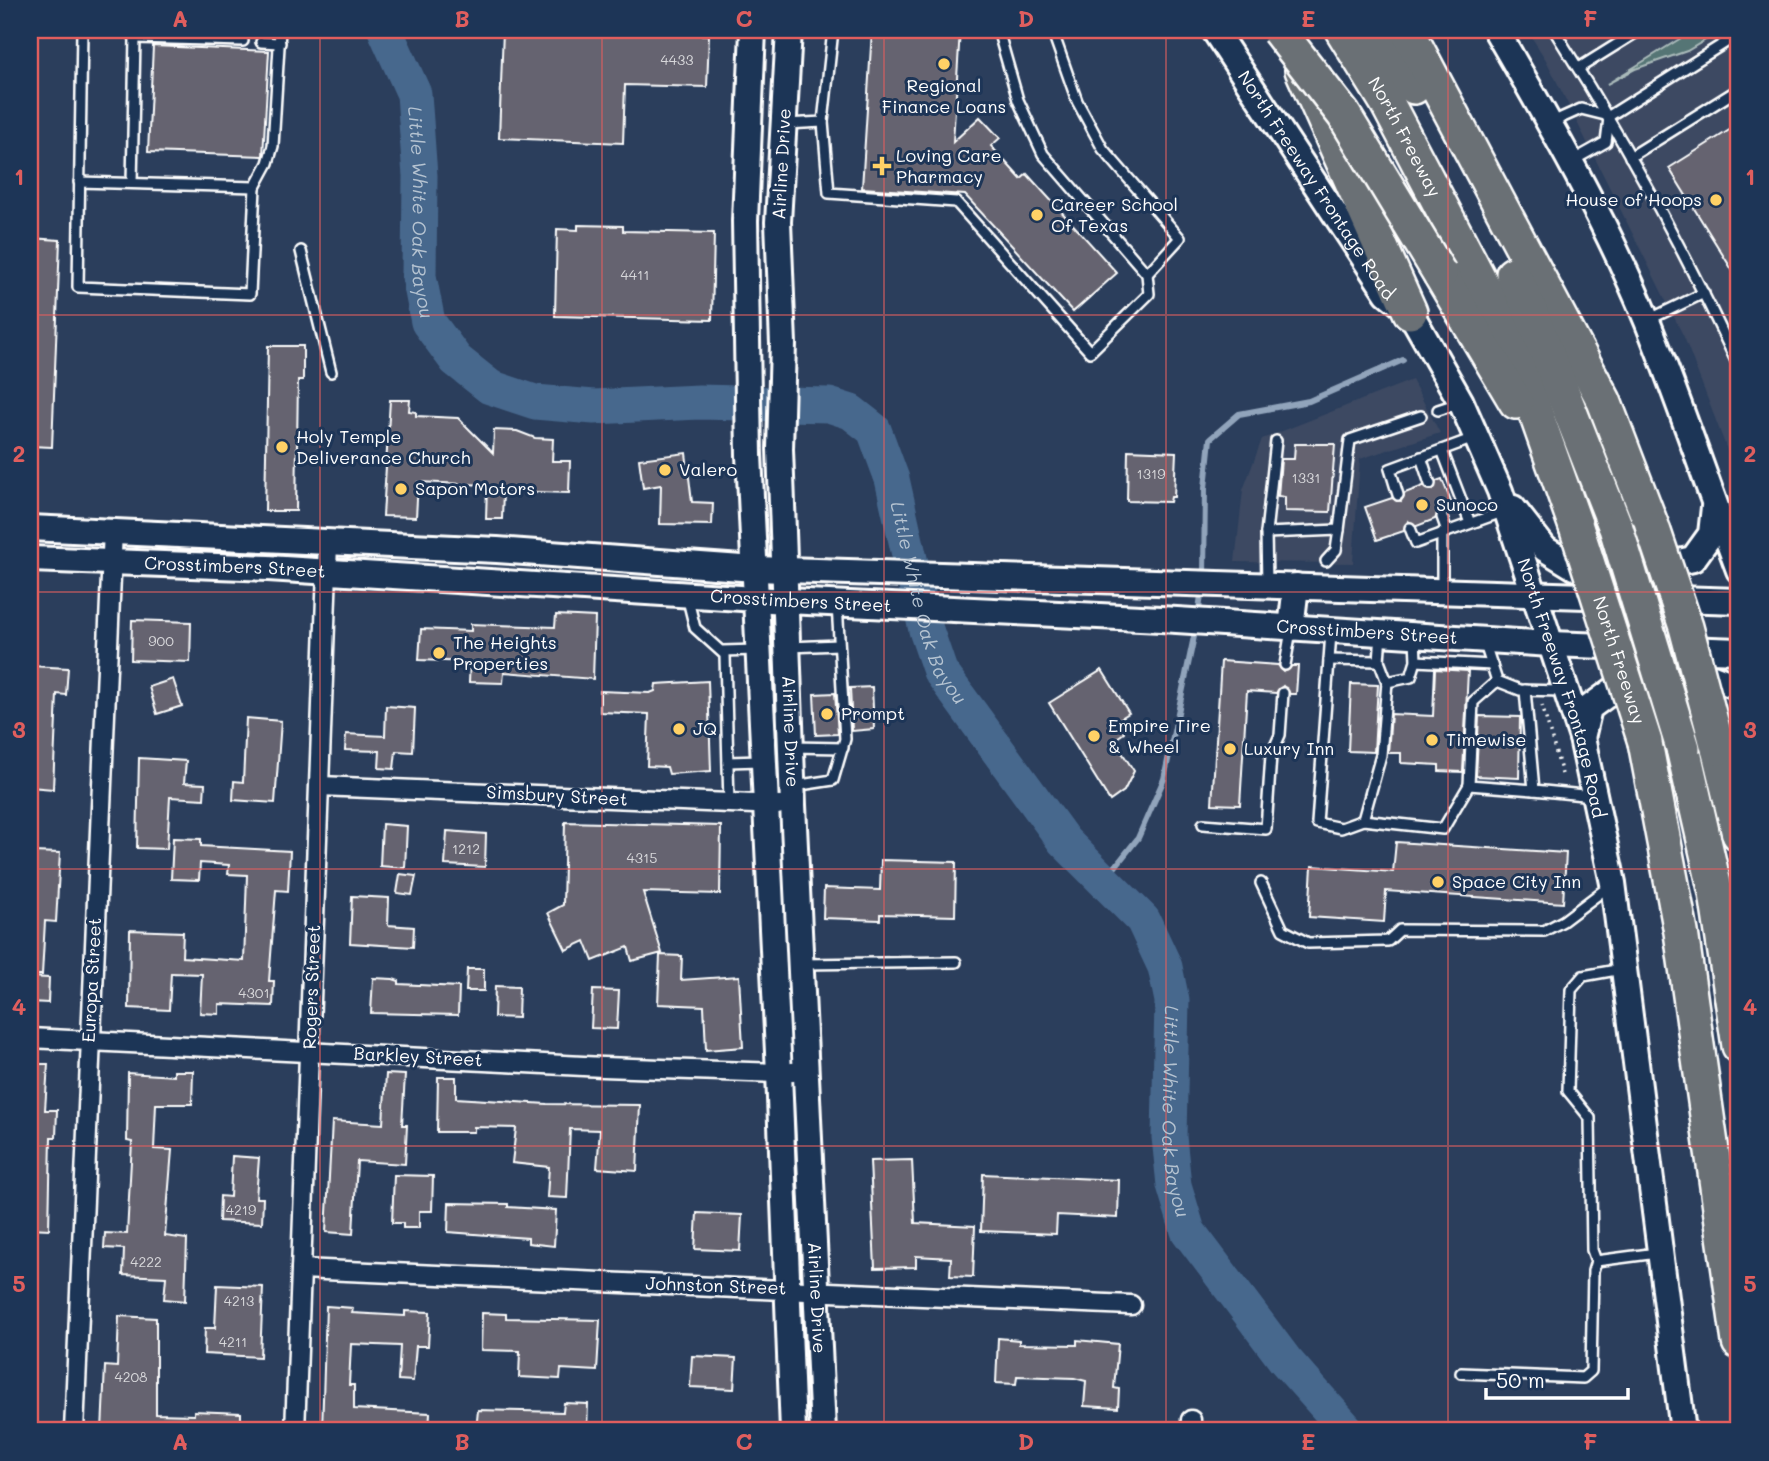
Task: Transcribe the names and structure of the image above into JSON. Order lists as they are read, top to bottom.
{
  "streets": {
    "highway": ["North Freeway"],
    "main road": ["Airline Drive", "North Freeway Frontage Road", "Crosstimbers Street"],
    "street": [
      "Simsbury Street",
      "Europa Street",
      "Rogers Street",
      "Barkley Street",
      "Johnston Street"
    ]
  },
  "crossings": [
    ["Airline Drive", "Crosstimbers Street"],
    ["Airline Drive", "Simsbury Street"],
    ["Airline Drive", "Barkley Street"],
    ["Airline Drive", "Johnston Street"],
    ["North Freeway Frontage Road", "Crosstimbers Street"],
    ["Crosstimbers Street", "Europa Street"],
    ["Crosstimbers Street", "Rogers Street"],
    ["Simsbury Street", "Rogers Street"],
    ["Europa Street", "Barkley Street"],
    ["Rogers Street", "Barkley Street"],
    ["Rogers Street", "Johnston Street"]
  ],
  "water": ["Little White Oak Bayou"],
  "places": {
    "other": [
      "Regional Finance Loans",
      "House of Hoops",
      "Career School Of Texas",
      "Holy Temple Deliverance Church",
      "Valero",
      "Sapon Motors",
      "Sunoco",
      "The Heights Properties",
      "Prompt",
      "JQ",
      "Empire Tire & Wheel",
      "Timewise",
      "Luxury Inn",
      "Space City Inn"
    ],
    "health": ["Loving Care Pharmacy"]
  },
  "house_numbers": [
    "4433",
    "4411",
    "1319",
    "1331",
    "900",
    "1212",
    "4315",
    "4301",
    "4219",
    "4222",
    "4213",
    "4211",
    "4208"
  ],
  "scale_bar": "50 m",
  "grid": {
    "columns": [
      "A",
      "B",
      "C",
      "D",
      "E",
      "F"
    ],
    "rows": [
      "1",
      "2",
      "3",
      "4",
      "5"
    ]
  }
}
